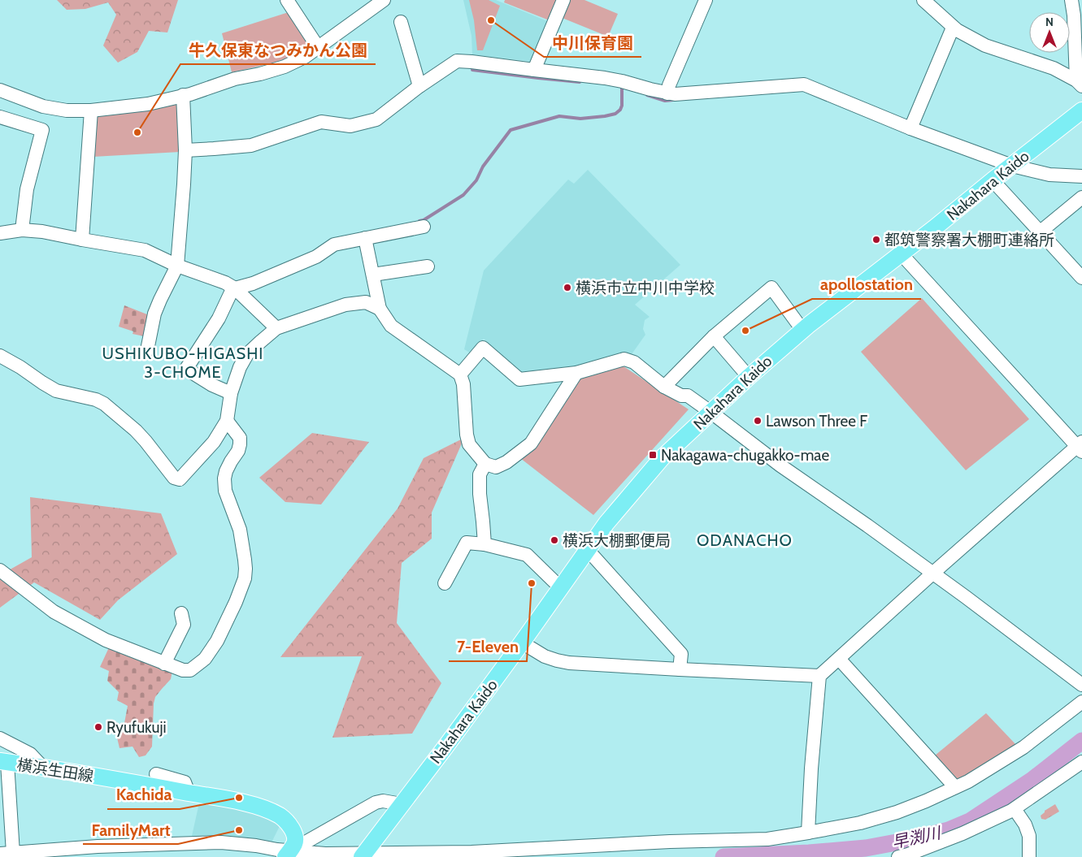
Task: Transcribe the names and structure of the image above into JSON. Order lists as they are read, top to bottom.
{
  "streets": {
    "main road": ["Nakahara Kaido", "横浜生田線"]
  },
  "districts": ["USHIKUBO-HIGASHI 3-CHOME", "ODANACHO"],
  "water": ["早渕川"],
  "places": {
    "other": [
      "中川保育園",
      "牛久保東なつみかん公園",
      "都筑警察署大棚町連絡所",
      "横浜市立中川中学校",
      "apollostation",
      "Lawson Three F",
      "横浜大棚郵便局",
      "7-Eleven",
      "Ryufukuji",
      "Kachida",
      "FamilyMart"
    ],
    "transit": ["Nakagawa-chugakko-mae"]
  },
  "north": "top"
}
